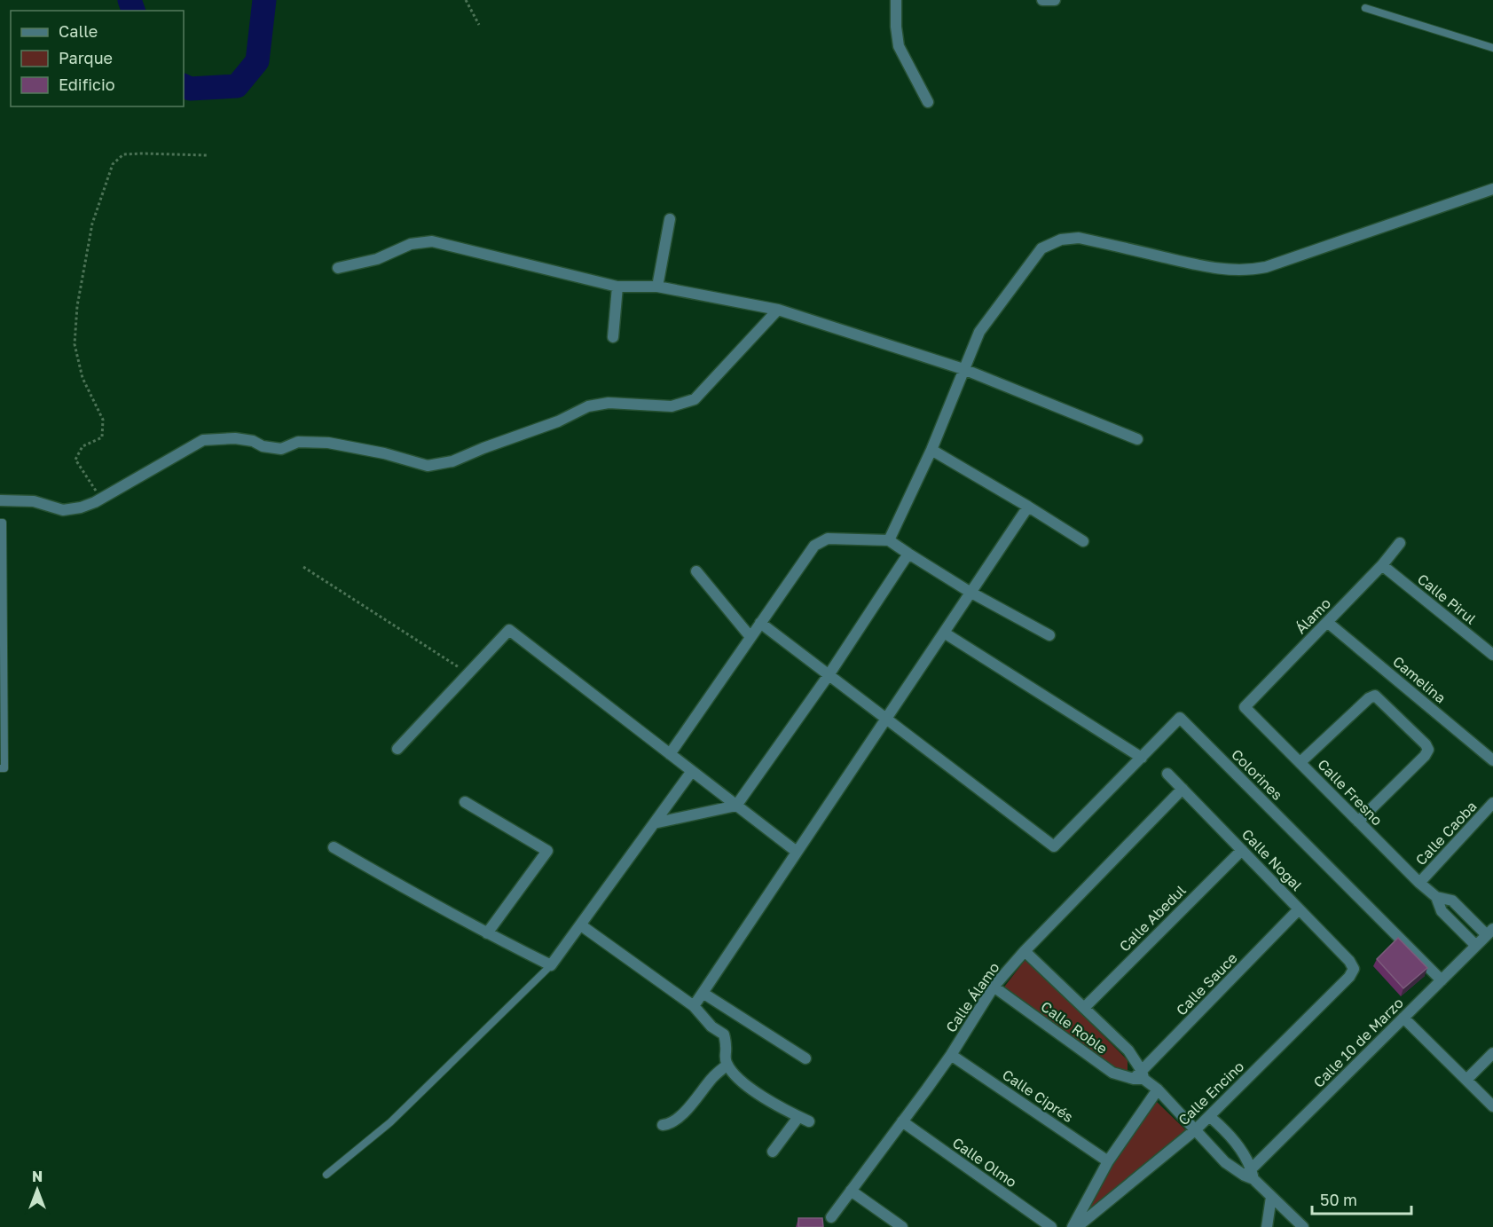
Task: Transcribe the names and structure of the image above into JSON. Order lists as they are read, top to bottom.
{
  "streets": {
    "street": [
      "Calle Pirul",
      "Álamo",
      "Camelina",
      "Colorines",
      "Calle Fresno",
      "Calle Caoba",
      "Calle Nogal",
      "Calle Abedul",
      "Calle Sauce",
      "Calle Álamo",
      "Calle Roble",
      "Calle 10 de Marzo",
      "Calle Encino",
      "Calle Ciprés",
      "Calle Olmo"
    ]
  },
  "crossings": [
    ["Calle Pirul", "Álamo"],
    ["Álamo", "Camelina"],
    ["Álamo", "Calle Fresno"],
    ["Colorines", "Calle 10 de Marzo"],
    ["Calle Fresno", "Calle Caoba"],
    ["Calle Fresno", "Calle 10 de Marzo"],
    ["Calle Nogal", "Calle Abedul"],
    ["Calle Nogal", "Calle Sauce"],
    ["Calle Nogal", "Calle Álamo"],
    ["Calle Nogal", "Calle Encino"],
    ["Calle Abedul", "Calle Roble"],
    ["Calle Sauce", "Calle Roble"],
    ["Calle Álamo", "Calle Roble"],
    ["Calle Álamo", "Calle Ciprés"],
    ["Calle Álamo", "Calle Olmo"],
    ["Calle Roble", "Calle 10 de Marzo"],
    ["Calle Roble", "Calle Encino"]
  ],
  "legend": ["Calle", "Parque", "Edificio"],
  "scale_bar": "50 m",
  "north": "top"
}
